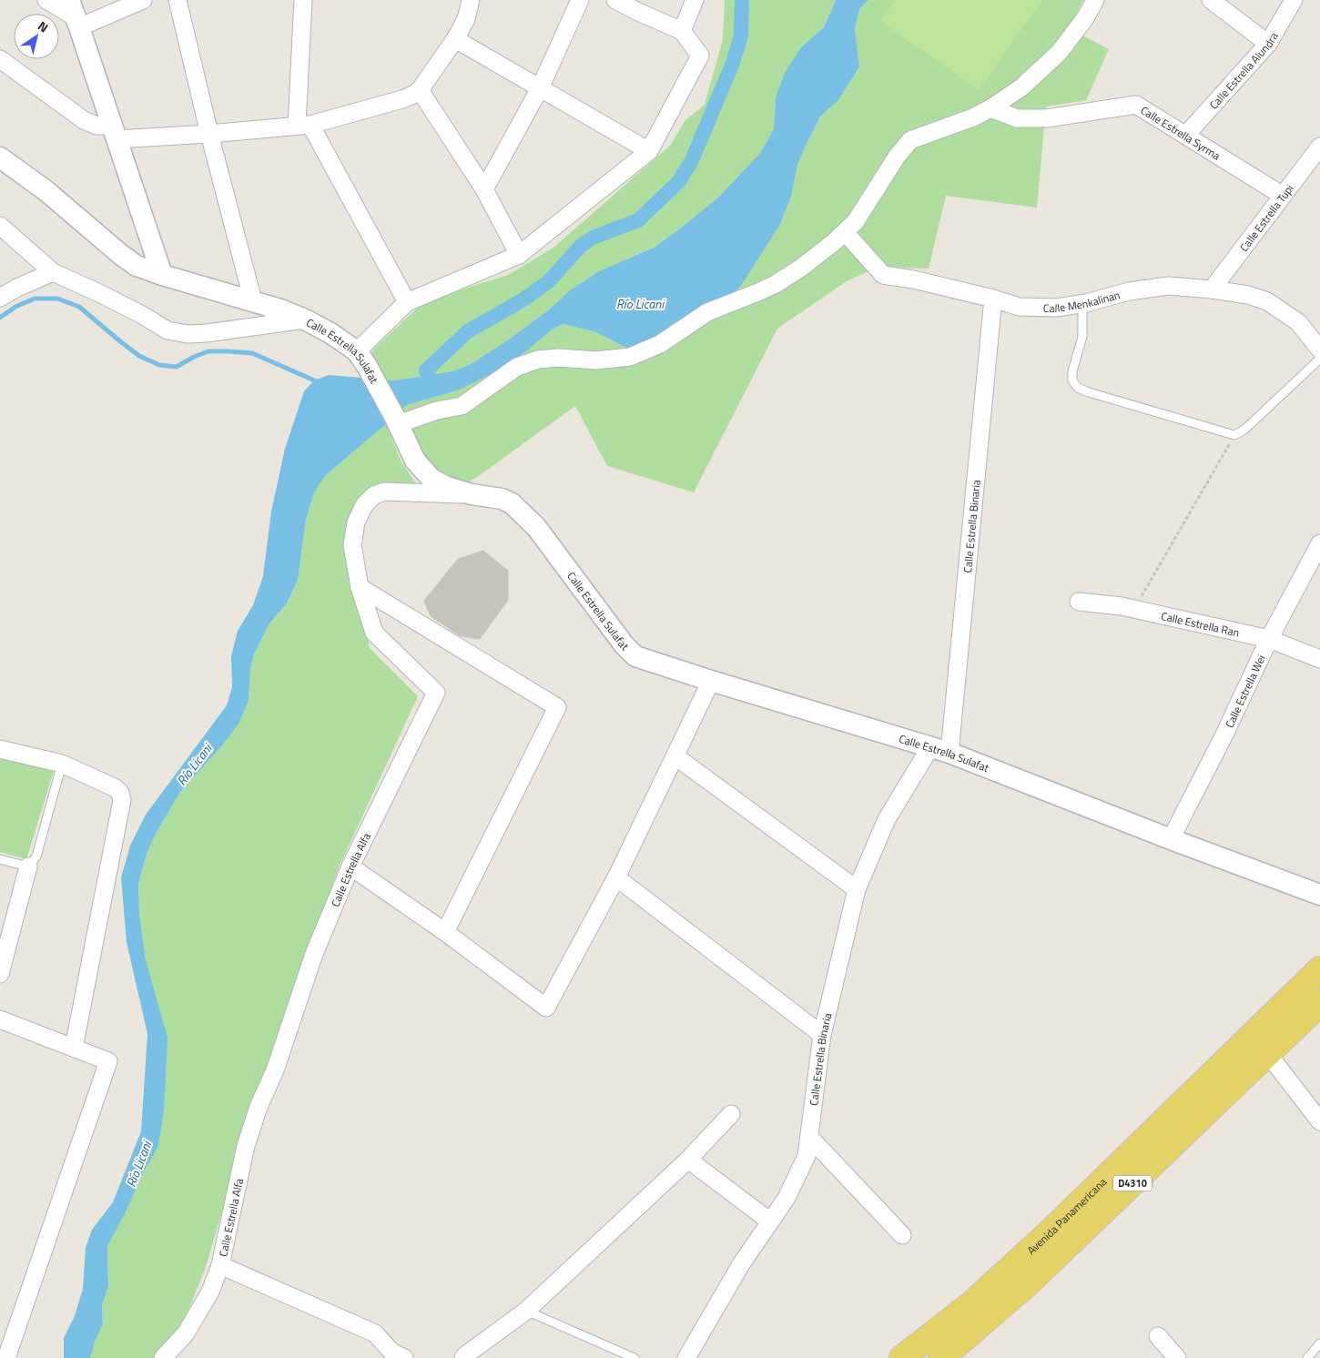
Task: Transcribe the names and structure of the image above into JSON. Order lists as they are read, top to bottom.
{
  "streets": {
    "main road": ["D4310", "Avenida Panamericana"],
    "street": [
      "Calle Estrella Alundra",
      "Calle Estrella Syrma",
      "Calle Estrella Tupi",
      "Calle Menkalinan",
      "Calle Estrella Sulafat",
      "Calle Estrella Binaria",
      "Calle Estrella Ran",
      "Calle Estrella Wei",
      "Calle Estrella Alfa"
    ]
  },
  "crossings": [
    ["Calle Estrella Alundra", "Calle Estrella Syrma"],
    ["Calle Estrella Syrma", "Calle Estrella Tupi"],
    ["Calle Estrella Tupi", "Calle Menkalinan"],
    ["Calle Menkalinan", "Calle Estrella Binaria"],
    ["Calle Estrella Sulafat", "Calle Estrella Binaria"],
    ["Calle Estrella Sulafat", "Calle Estrella Wei"],
    ["Calle Estrella Sulafat", "Calle Estrella Alfa"],
    ["Calle Estrella Ran", "Calle Estrella Wei"]
  ],
  "water": ["Río Licani"],
  "north": "top right"
}
